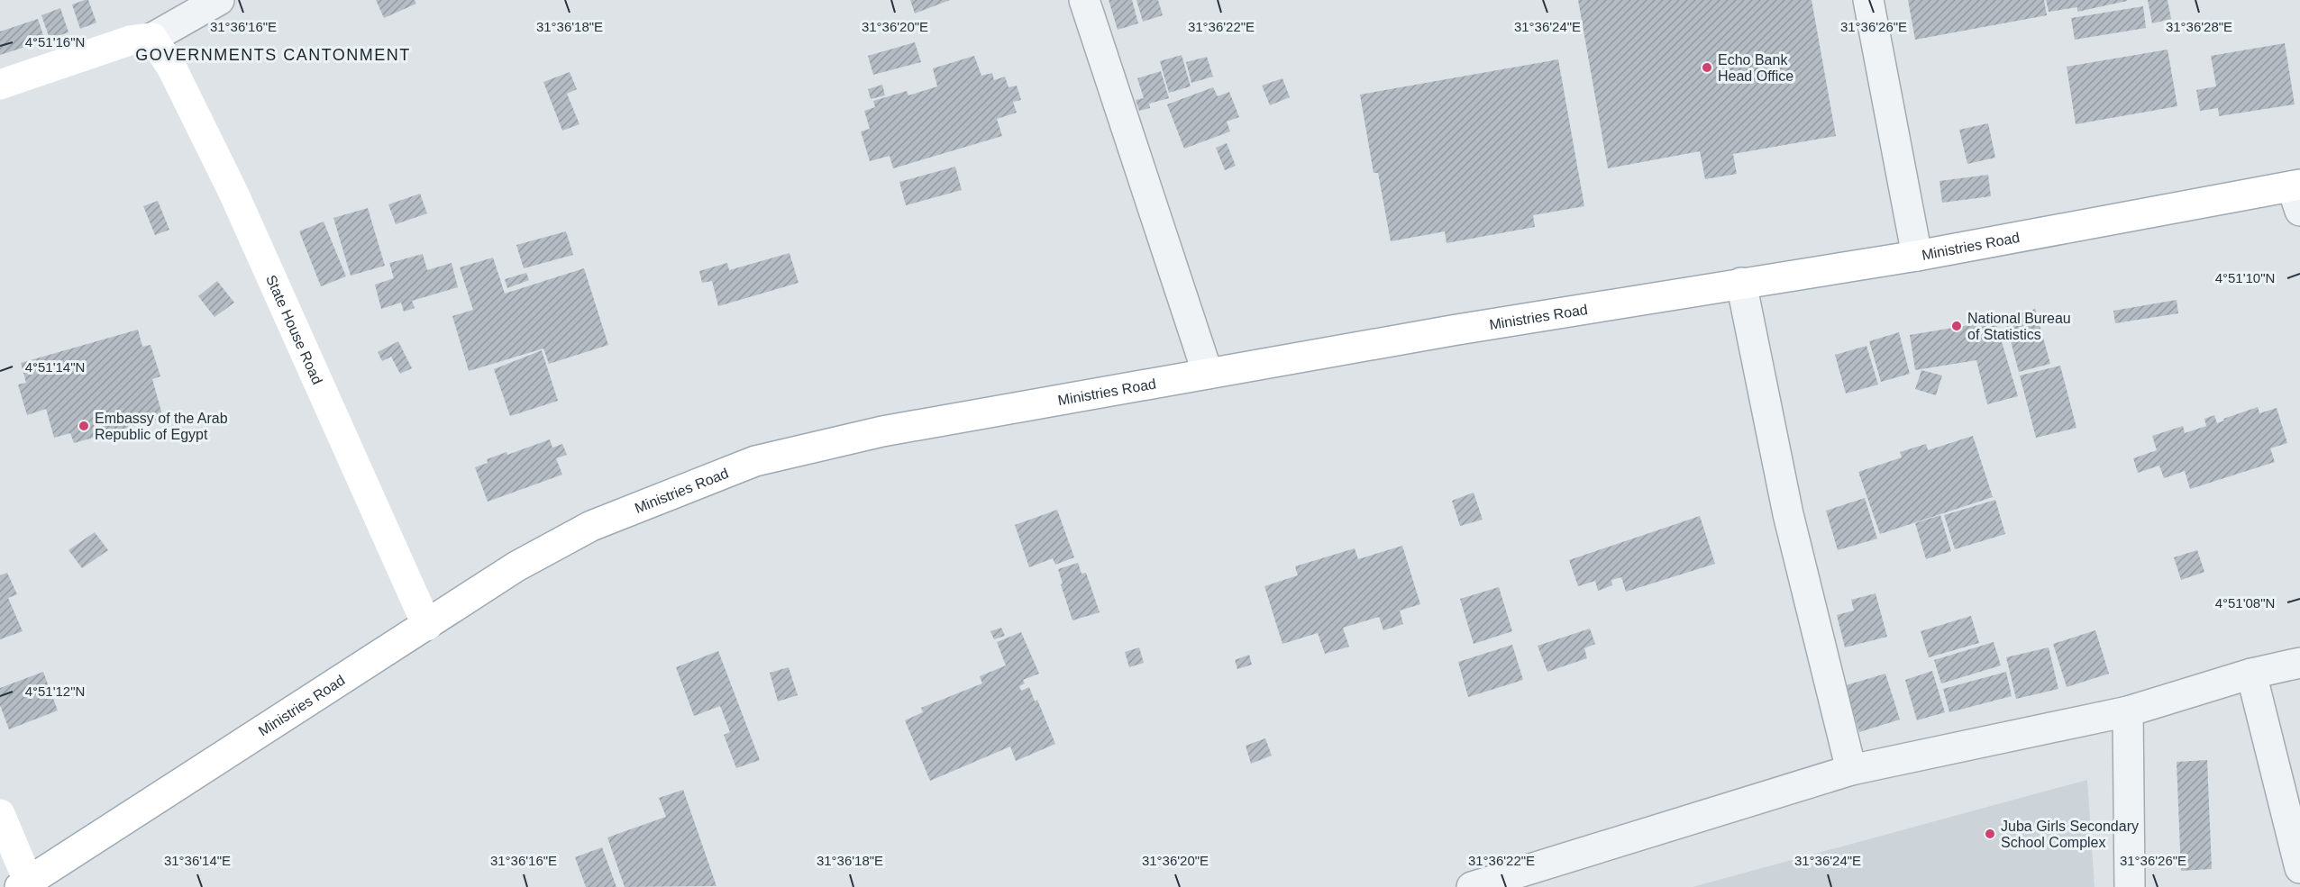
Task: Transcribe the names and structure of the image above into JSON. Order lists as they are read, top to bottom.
{
  "streets": {
    "main road": ["Ministries Road", "State House Road"]
  },
  "crossings": [
    ["Ministries Road", "State House Road"]
  ],
  "districts": ["GOVERNMENTS CANTONMENT"],
  "places": [
    "Echo Bank Head Office",
    "National Bureau of Statistics",
    "Embassy of the Arab Republic of Egypt",
    "Juba Girls Secondary School Complex"
  ],
  "coordinates": [
    "31°36'16\"E",
    "31°36'18\"E",
    "31°36'20\"E",
    "31°36'22\"E",
    "31°36'24\"E",
    "31°36'26\"E",
    "31°36'28\"E",
    "4°51'16\"N",
    "4°51'10\"N",
    "4°51'14\"N",
    "4°51'08\"N",
    "4°51'12\"N",
    "31°36'14\"E"
  ]
}
